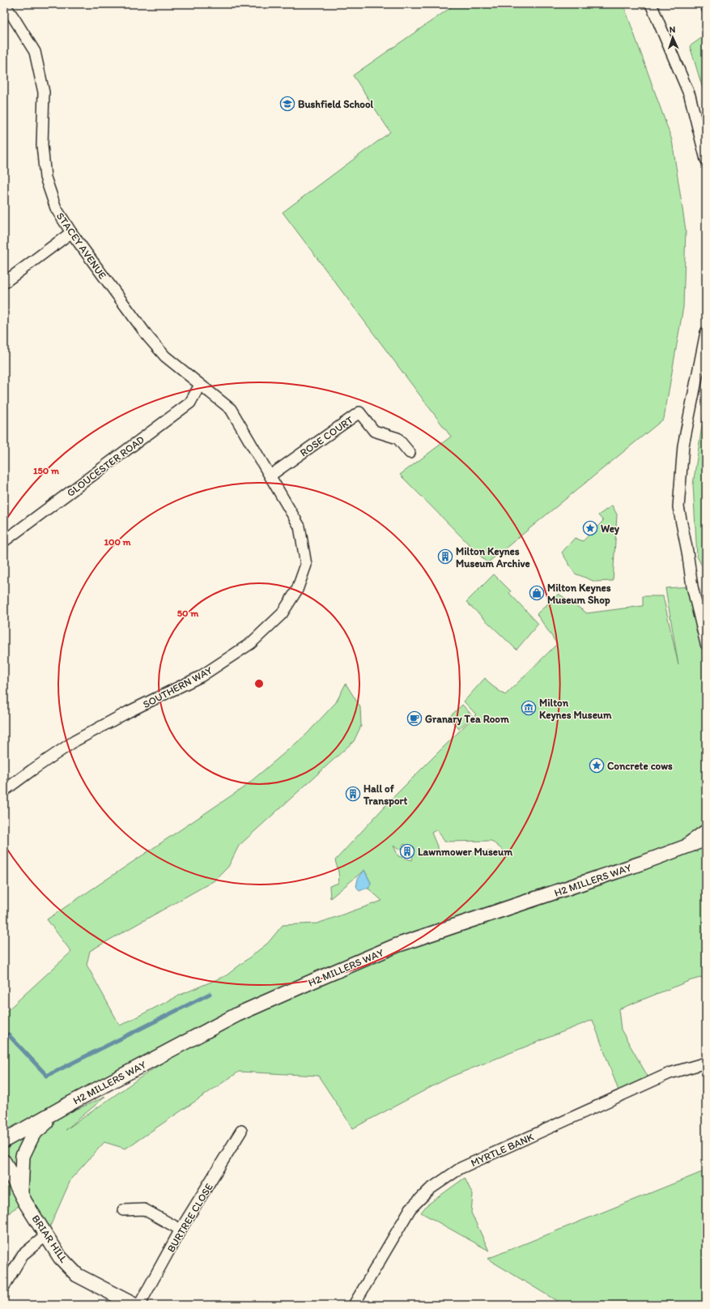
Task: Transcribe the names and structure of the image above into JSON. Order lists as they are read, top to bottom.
{
  "streets": {
    "street": [
      "STACEY AVENUE",
      "ROSE COURT",
      "GLOUCESTER ROAD",
      "SOUTHERN WAY",
      "H2 MILLERS WAY",
      "MYRTLE BANK",
      "BURTREE CLOSE",
      "BRIAR HILL"
    ]
  },
  "crossings": [
    ["STACEY AVENUE", "GLOUCESTER ROAD"],
    ["STACEY AVENUE", "SOUTHERN WAY"],
    ["ROSE COURT", "SOUTHERN WAY"],
    ["GLOUCESTER ROAD", "SOUTHERN WAY"]
  ],
  "places": {
    "school or university": ["Bushfield School"],
    "place": ["Wey", "Concrete cows"],
    "building": ["Milton Keynes Museum Archive", "Hall of Transport", "Lawnmower Museum"],
    "shop": ["Milton Keynes Museum Shop"],
    "museum": ["Milton Keynes Museum"],
    "cafe": ["Granary Tea Room"]
  },
  "north": "top",
  "rings": ["150 m", "100 m", "50 m"]
}
